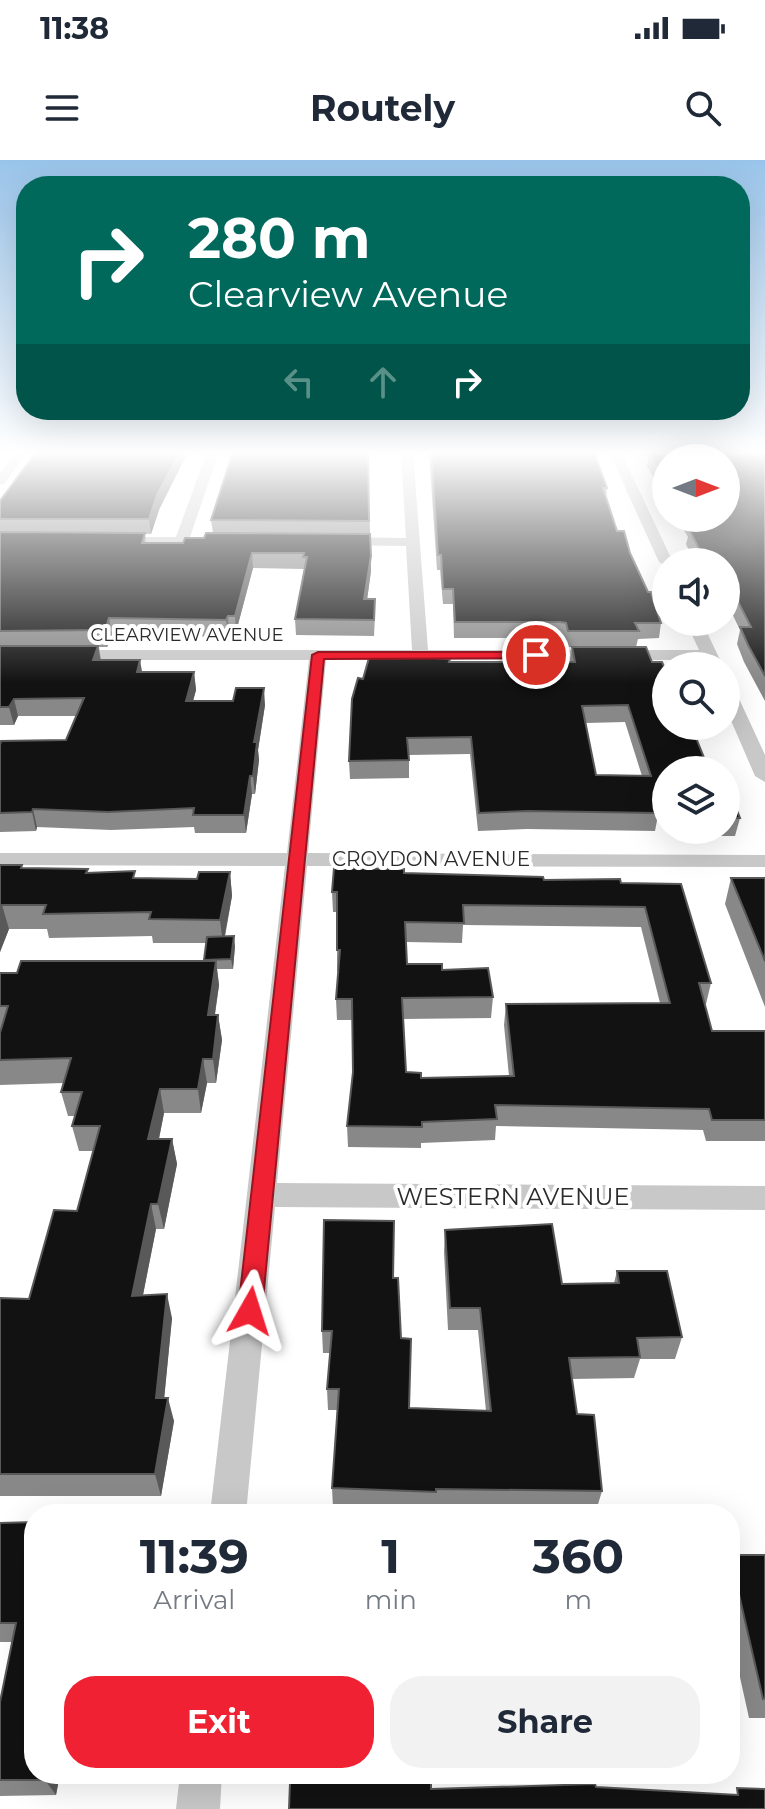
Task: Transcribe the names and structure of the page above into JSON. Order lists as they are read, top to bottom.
{
  "streets": {
    "street": ["CLEARVIEW AVENUE", "CROYDON AVENUE", "WESTERN AVENUE"]
  },
  "north": "right",
  "page": {
    "status": "11:38",
    "header": "Routely",
    "turn": ["280 m", "Clearview Avenue"],
    "eta": [
      "11:39",
      "Arrival",
      "1",
      "min",
      "360",
      "m"
    ],
    "buttons": ["Exit", "Share"]
  }
}
